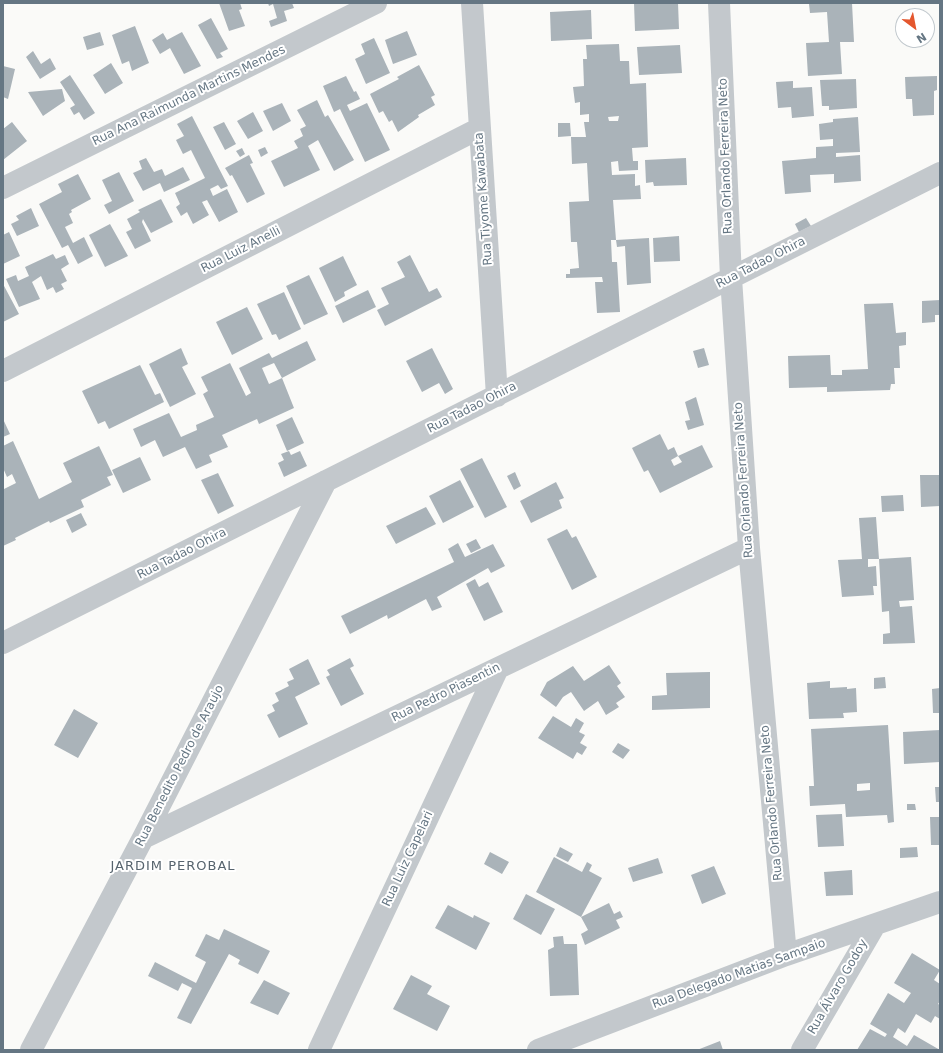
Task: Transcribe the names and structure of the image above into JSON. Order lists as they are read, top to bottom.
{
  "streets": {
    "street": [
      "Rua Ana Raimunda Martins Mendes",
      "Rua Orlando Ferreira Neto",
      "Rua Tiyome Kawabata",
      "Rua Luiz Anelli",
      "Rua Tadao Ohira",
      "Rua Pedro Piasentin",
      "Rua Benedito Pedro de Araujo",
      "Rua Luiz Capelari",
      "Rua Delegado Matias Sampaio",
      "Rua Álvaro Godoy"
    ]
  },
  "crossings": [
    ["Rua Orlando Ferreira Neto", "Rua Tadao Ohira"],
    ["Rua Orlando Ferreira Neto", "Rua Pedro Piasentin"],
    ["Rua Orlando Ferreira Neto", "Rua Delegado Matias Sampaio"],
    ["Rua Tiyome Kawabata", "Rua Luiz Anelli"],
    ["Rua Tiyome Kawabata", "Rua Tadao Ohira"],
    ["Rua Tadao Ohira", "Rua Benedito Pedro de Araujo"],
    ["Rua Pedro Piasentin", "Rua Benedito Pedro de Araujo"],
    ["Rua Pedro Piasentin", "Rua Luiz Capelari"],
    ["Rua Delegado Matias Sampaio", "Rua Álvaro Godoy"]
  ],
  "districts": ["JARDIM PEROBAL"],
  "north": "bottom right"
}
